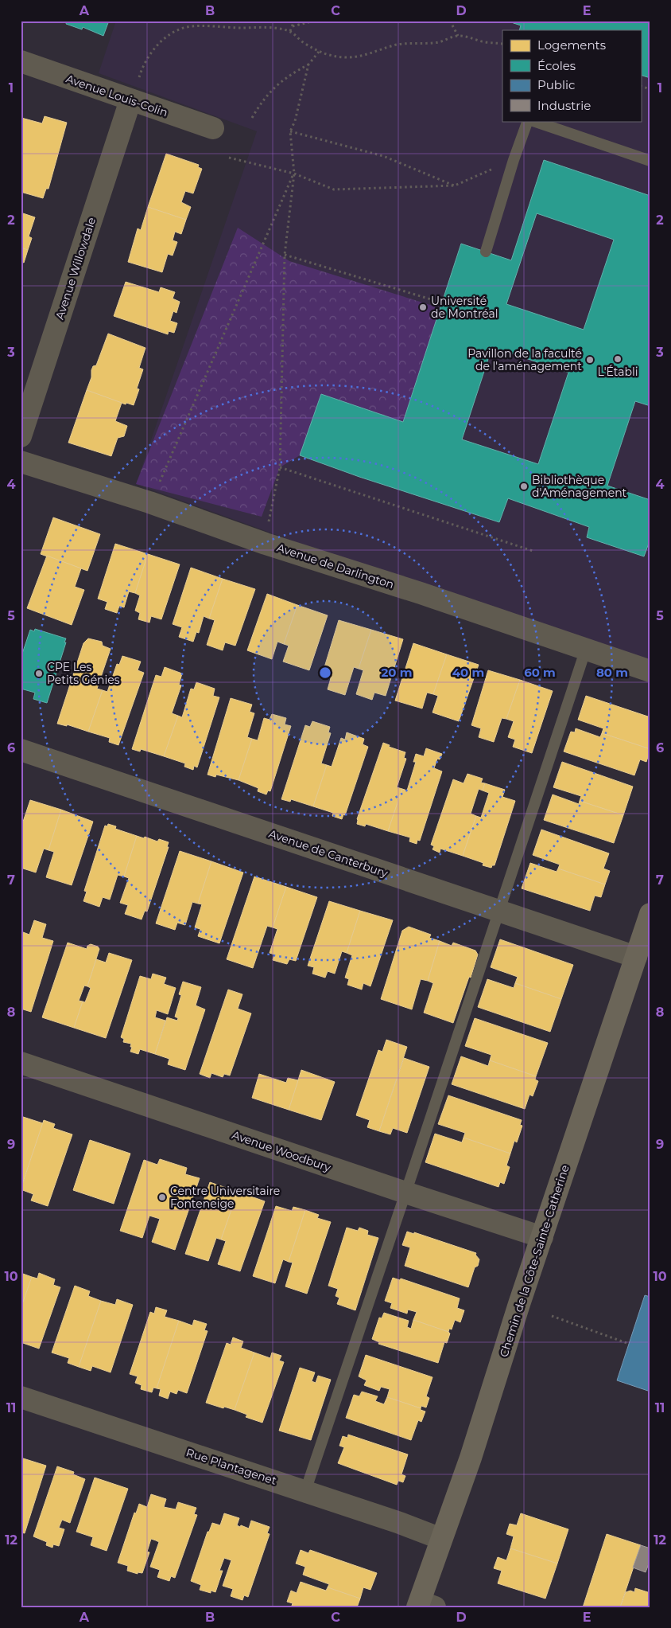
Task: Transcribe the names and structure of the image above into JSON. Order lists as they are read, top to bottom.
{
  "streets": {
    "main road": ["Chemin de la Côte-Sainte-Catherine"],
    "street": [
      "Avenue Louis-Colin",
      "Avenue Willowdale",
      "Avenue de Darlington",
      "Avenue de Canterbury",
      "Avenue Woodbury",
      "Rue Plantagenet"
    ]
  },
  "crossings": [
    ["Avenue Louis-Colin", "Avenue Willowdale"],
    ["Avenue de Canterbury", "Chemin de la Côte-Sainte-Catherine"],
    ["Avenue Woodbury", "Chemin de la Côte-Sainte-Catherine"],
    ["Chemin de la Côte-Sainte-Catherine", "Rue Plantagenet"]
  ],
  "places": [
    "Université de Montréal",
    "L'Établi",
    "Pavillon de la faculté de l'aménagement",
    "Bibliothèque d'Aménagement",
    "CPE Les Petits Génies",
    "Centre Universitaire Fonteneige"
  ],
  "legend": [
    "Logements",
    "Écoles",
    "Public",
    "Industrie"
  ],
  "grid": {
    "columns": [
      "A",
      "B",
      "C",
      "D",
      "E"
    ],
    "rows": [
      "1",
      "2",
      "3",
      "4",
      "5",
      "6",
      "7",
      "8",
      "9",
      "10",
      "11",
      "12"
    ]
  },
  "rings": [
    "20 m",
    "40 m",
    "60 m",
    "80 m"
  ]
}
